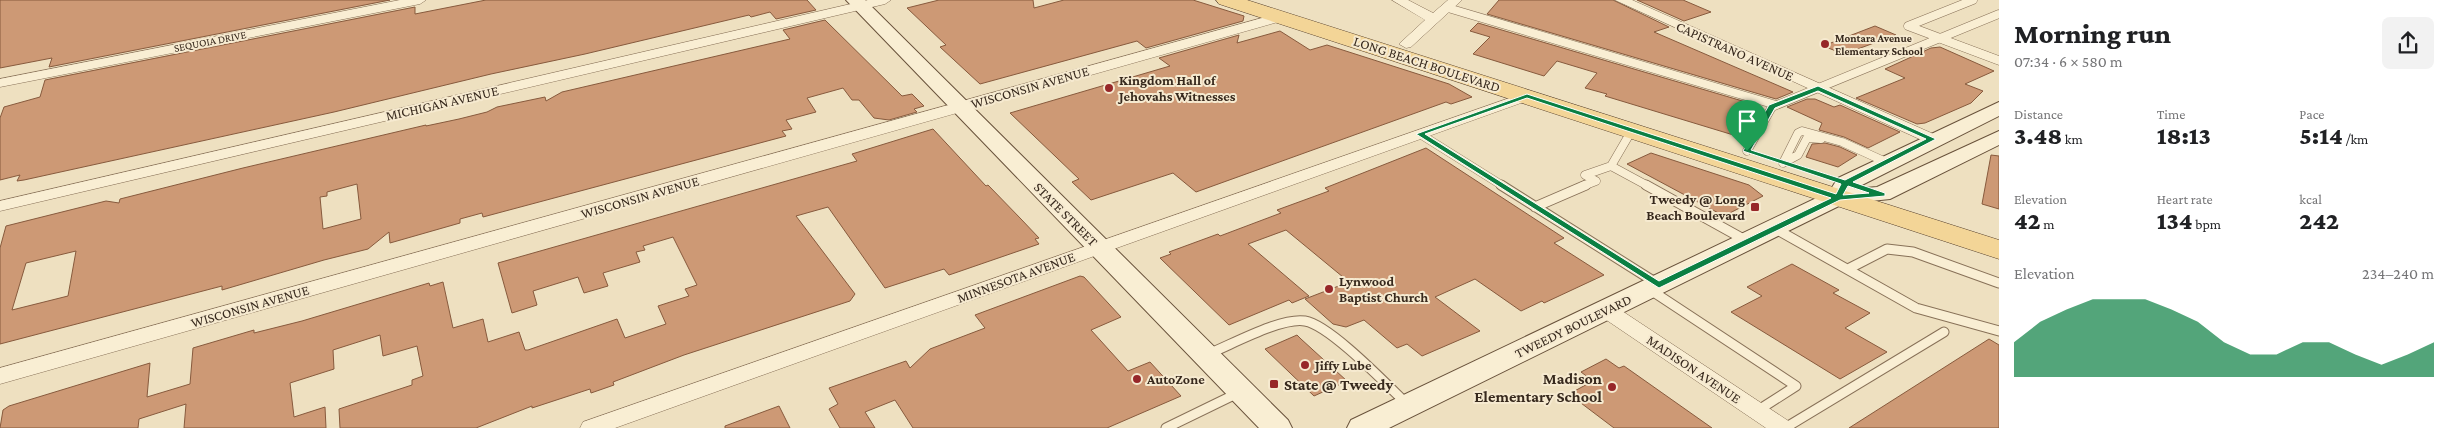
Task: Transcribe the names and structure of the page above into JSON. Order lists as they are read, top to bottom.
{
  "streets": {
    "main road": ["LONG BEACH BOULEVARD", "STATE STREET", "TWEEDY BOULEVARD"],
    "street": [
      "SEQUOIA DRIVE",
      "CAPISTRANO AVENUE",
      "WISCONSIN AVENUE",
      "MICHIGAN AVENUE",
      "MINNESOTA AVENUE",
      "MADISON AVENUE"
    ]
  },
  "crossings": [
    ["CAPISTRANO AVENUE", "TWEEDY BOULEVARD"],
    ["LONG BEACH BOULEVARD", "WISCONSIN AVENUE"],
    ["LONG BEACH BOULEVARD", "MINNESOTA AVENUE"],
    ["LONG BEACH BOULEVARD", "TWEEDY BOULEVARD"],
    ["WISCONSIN AVENUE", "STATE STREET"],
    ["MICHIGAN AVENUE", "STATE STREET"],
    ["STATE STREET", "MINNESOTA AVENUE"],
    ["TWEEDY BOULEVARD", "MADISON AVENUE"]
  ],
  "places": {
    "other": [
      "Montara Avenue Elementary School",
      "Kingdom Hall of Jehovahs Witnesses",
      "Lynwood Baptist Church",
      "Jiffy Lube",
      "AutoZone",
      "Madison Elementary School"
    ],
    "transit": ["Tweedy @ Long Beach Boulevard", "State @ Tweedy"]
  },
  "page": {
    "heading": ["Morning run", "07:34 · 6 × 580 m"],
    "stats": [
      ["Distance", "3.48 km"],
      ["Time", "18:13"],
      ["Pace", "5:14 /km"],
      ["Elevation", "42 m"],
      ["Heart rate", "134 bpm"],
      ["kcal", "242"]
    ],
    "chart": ["Elevation", "234–240 m"]
  }
}
